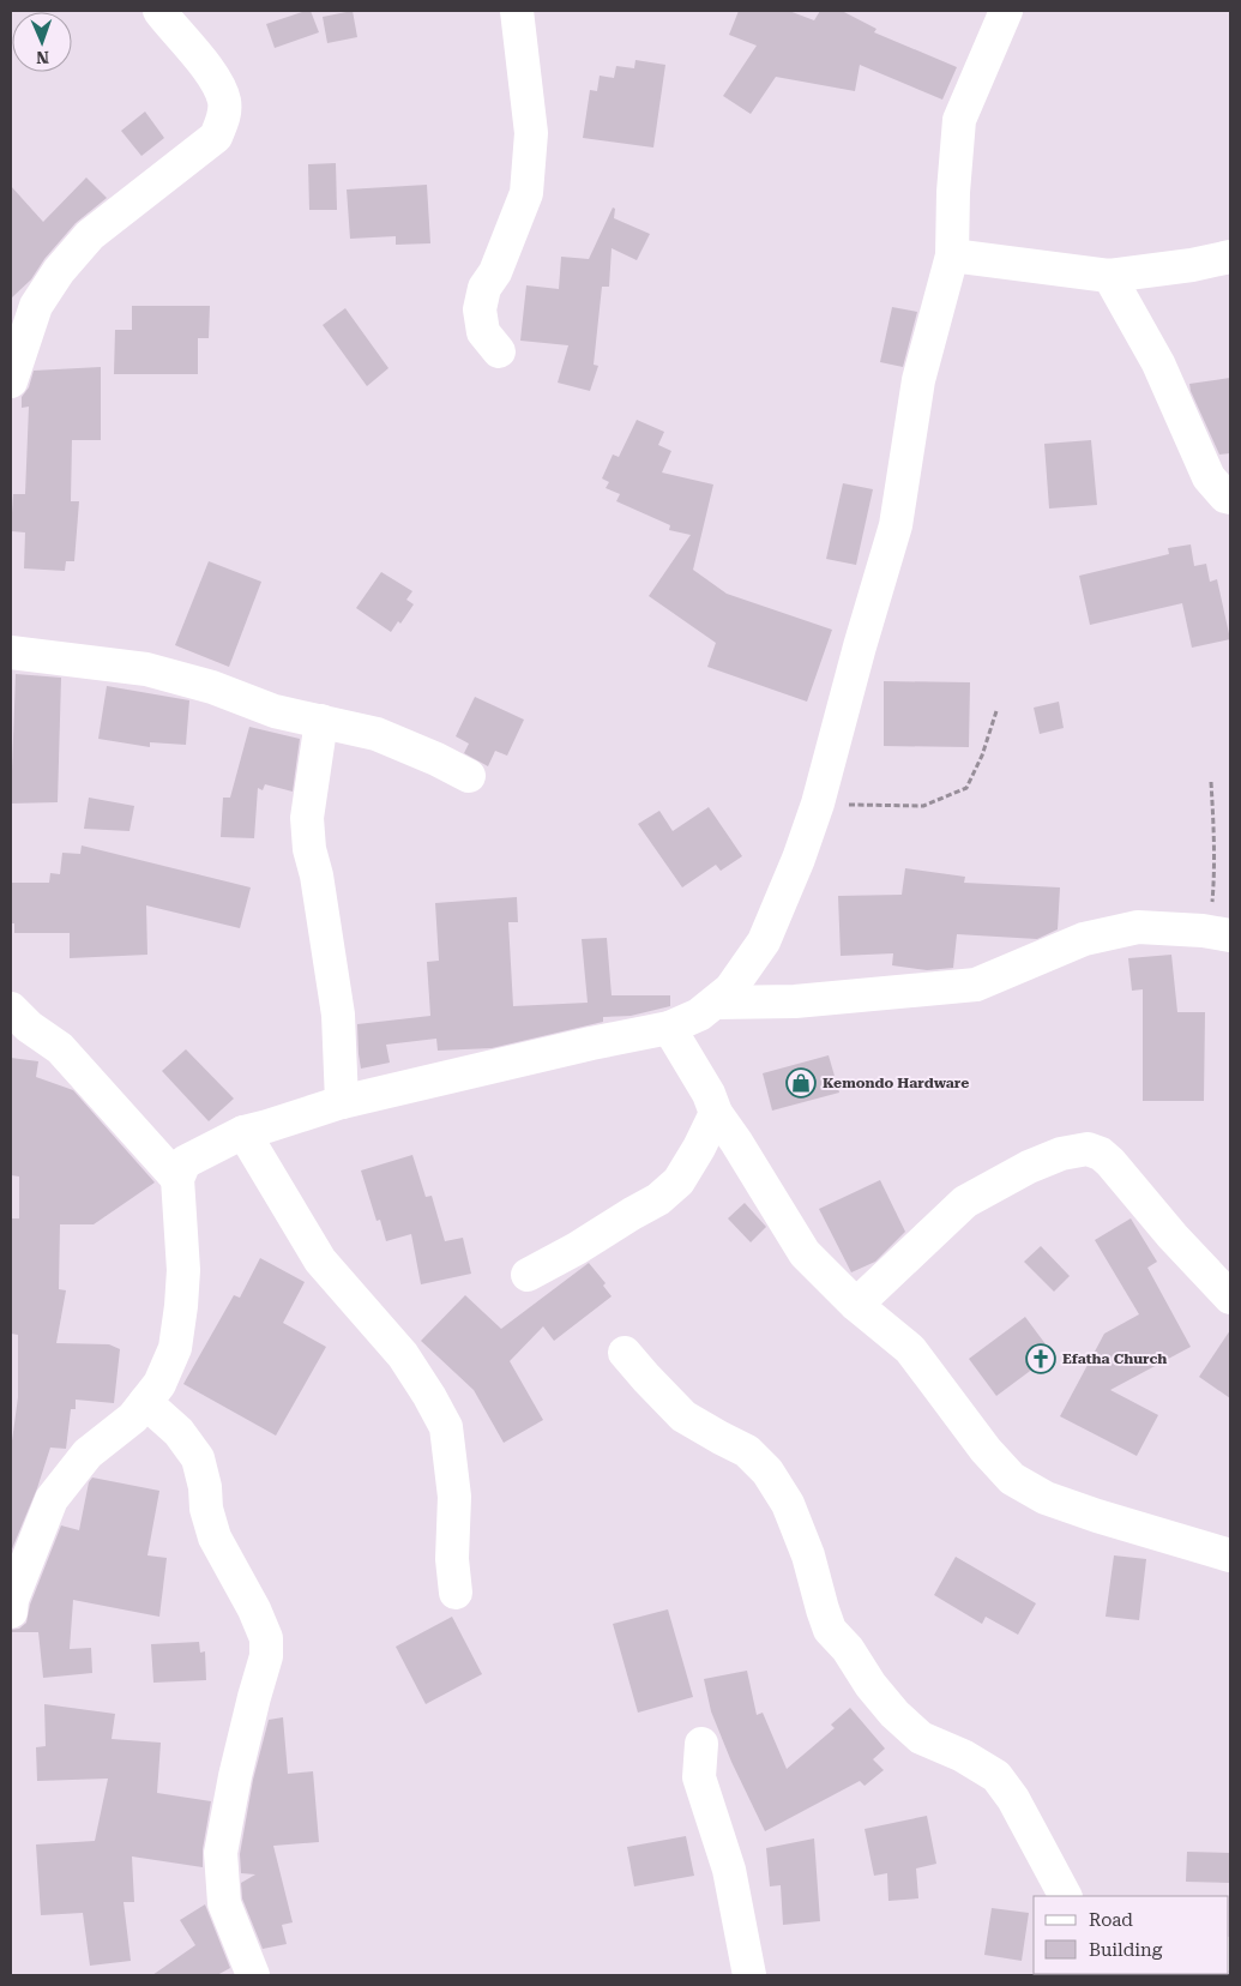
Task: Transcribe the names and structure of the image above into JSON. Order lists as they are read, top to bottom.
{
  "places": {
    "shop": ["Kemondo Hardware"],
    "church": ["Efatha Church"]
  },
  "legend": ["Road", "Building"],
  "north": "bottom"
}
